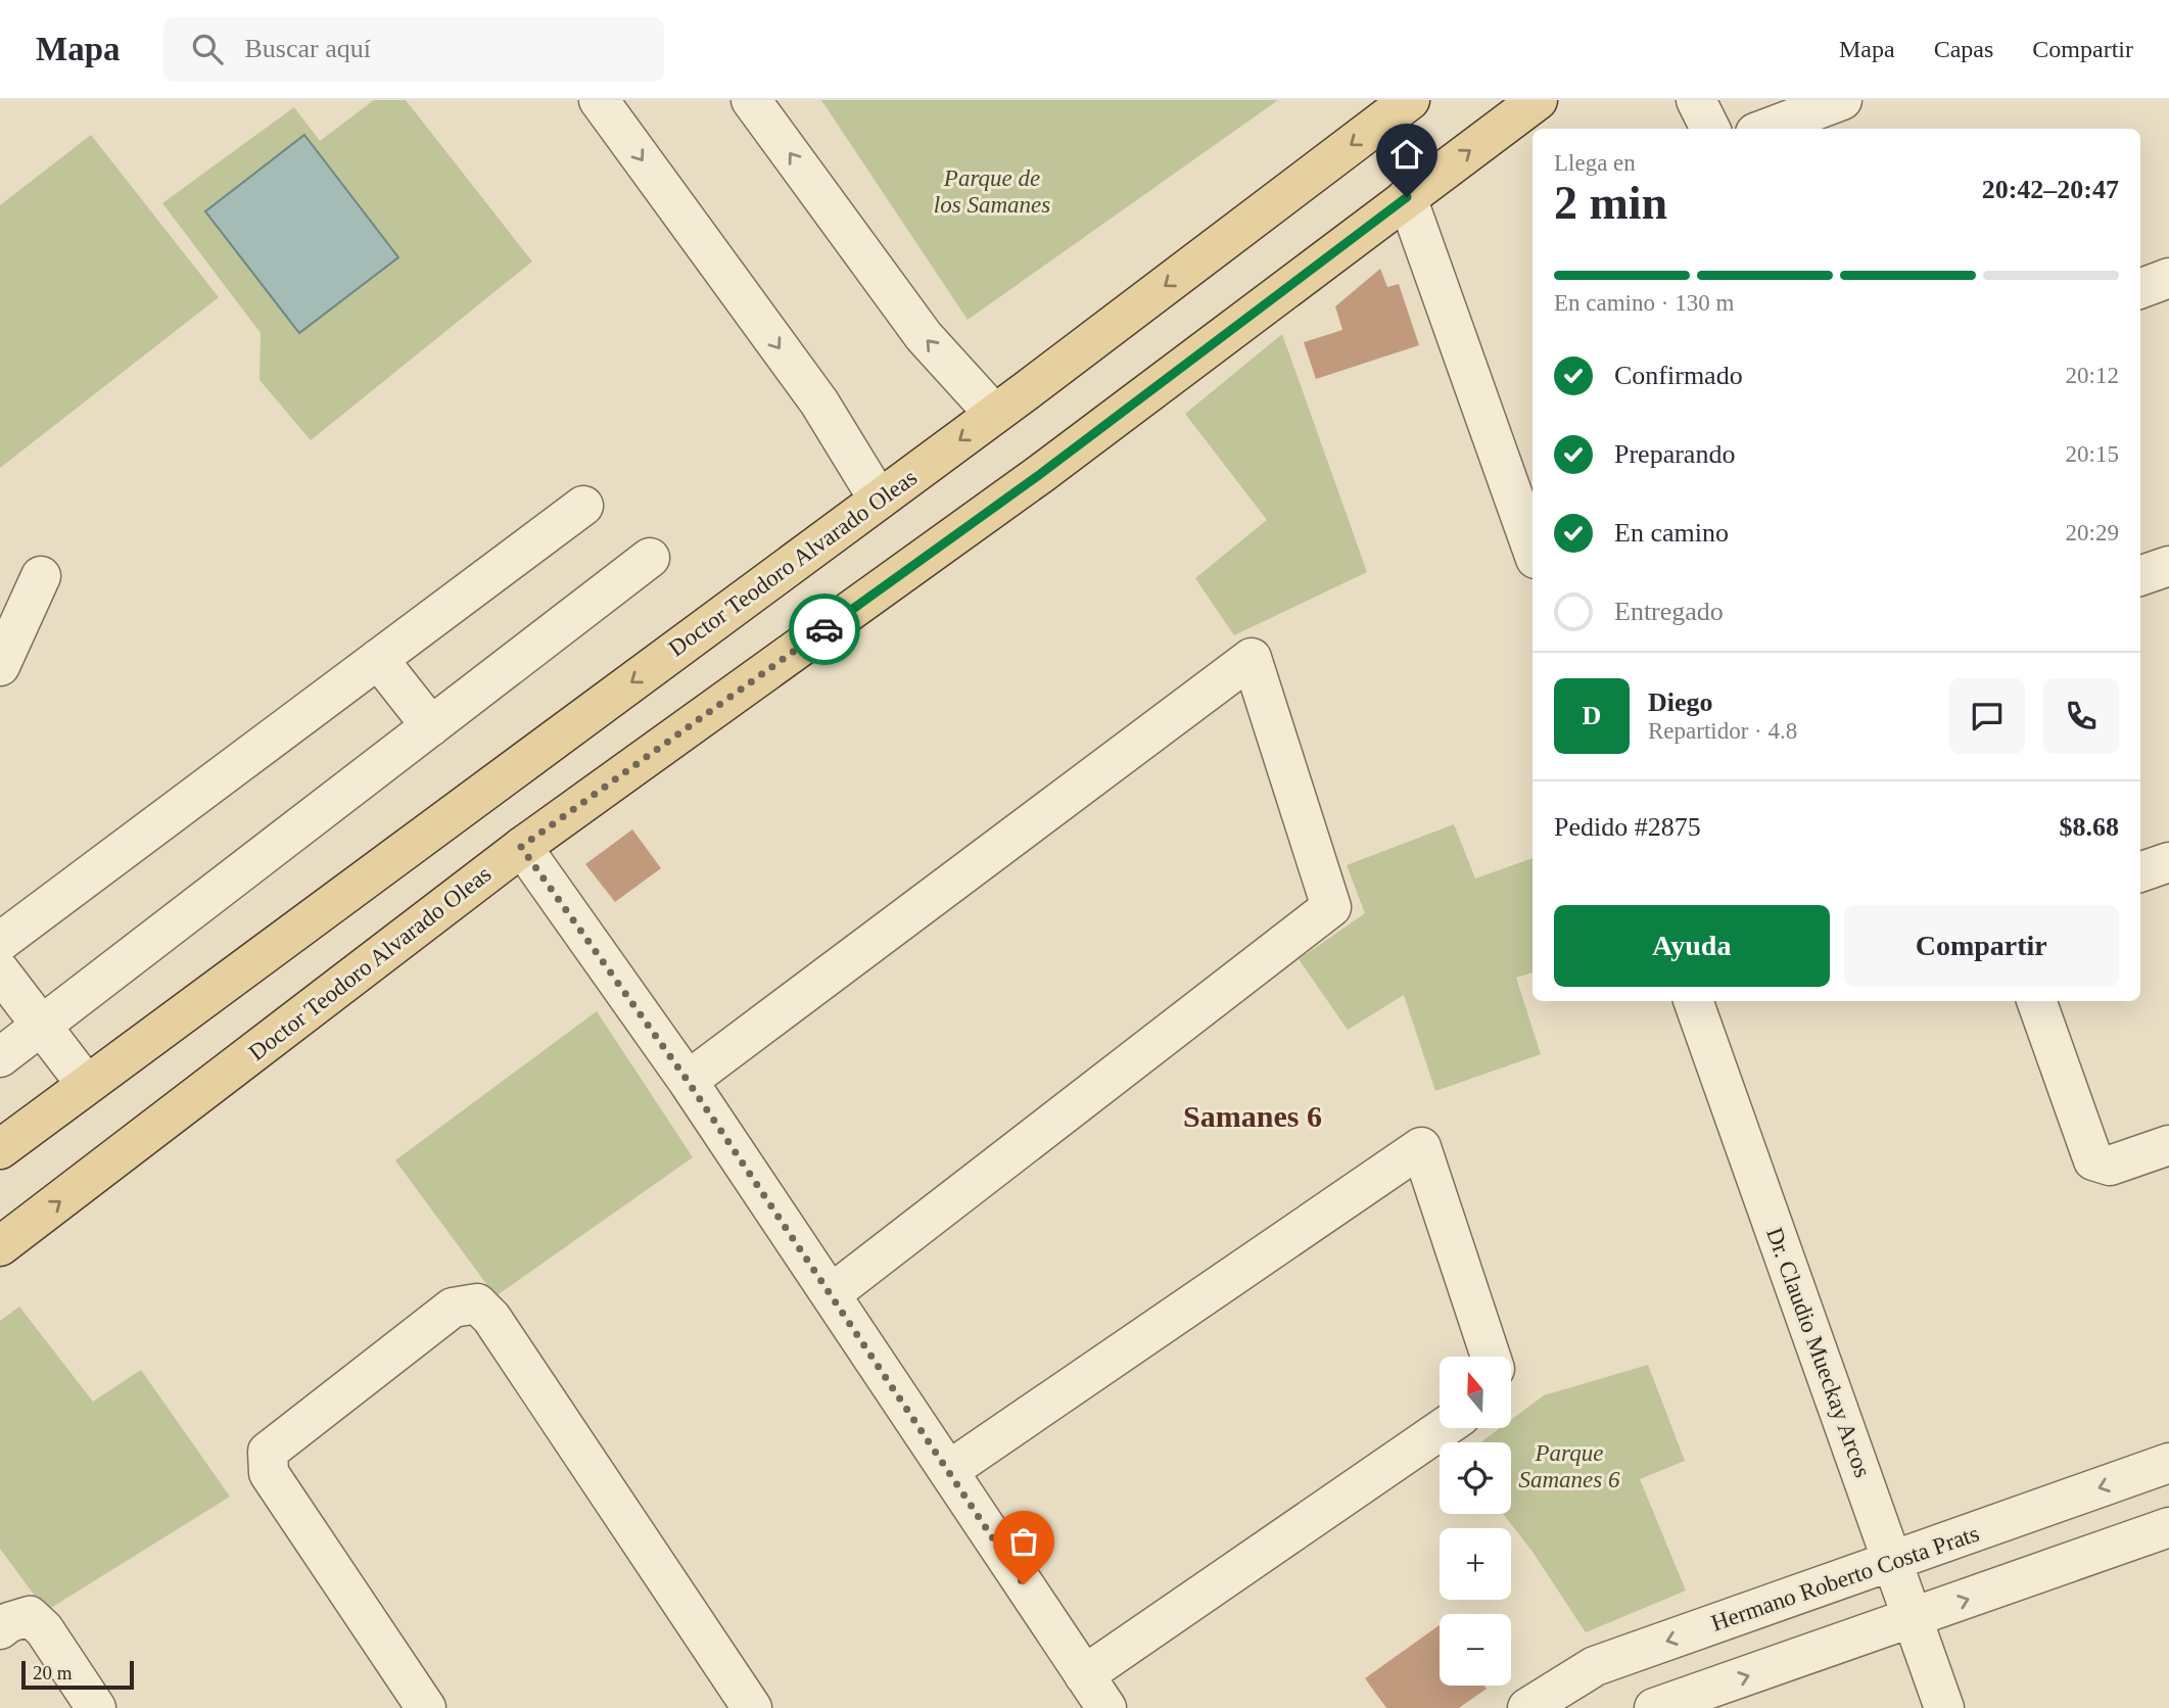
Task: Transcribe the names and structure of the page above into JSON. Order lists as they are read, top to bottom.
{
  "streets": {
    "main road": ["Doctor Teodoro Alvarado Oleas"],
    "street": ["Dr. Claudio Mueckay Arcos", "Hermano Roberto Costa Prats"]
  },
  "crossings": [
    ["Dr. Claudio Mueckay Arcos", "Hermano Roberto Costa Prats"]
  ],
  "districts": ["Samanes 6"],
  "parks": ["Parque de los Samanes", "Parque Samanes 6"],
  "scale_bar": "20 m",
  "north": "top",
  "page": {
    "header": "Mapa",
    "search": "Buscar aquí",
    "nav": ["Mapa", "Capas", "Compartir"],
    "heading": ["2 min", "Llega en", "20:42–20:47"],
    "panel": [
      "Diego",
      "Repartidor · 4.8",
      "Pedido #2875",
      "$8.68"
    ],
    "bar": "En camino · 130 m",
    "list": [
      ["Confirmado", "20:12"],
      ["Preparando", "20:15"],
      ["En camino", "20:29"],
      "Entregado"
    ],
    "round": "D",
    "buttons": ["Ayuda", "Compartir"],
    "map_buttons": ["+", "−"],
    "scale": "20 m"
  }
}
